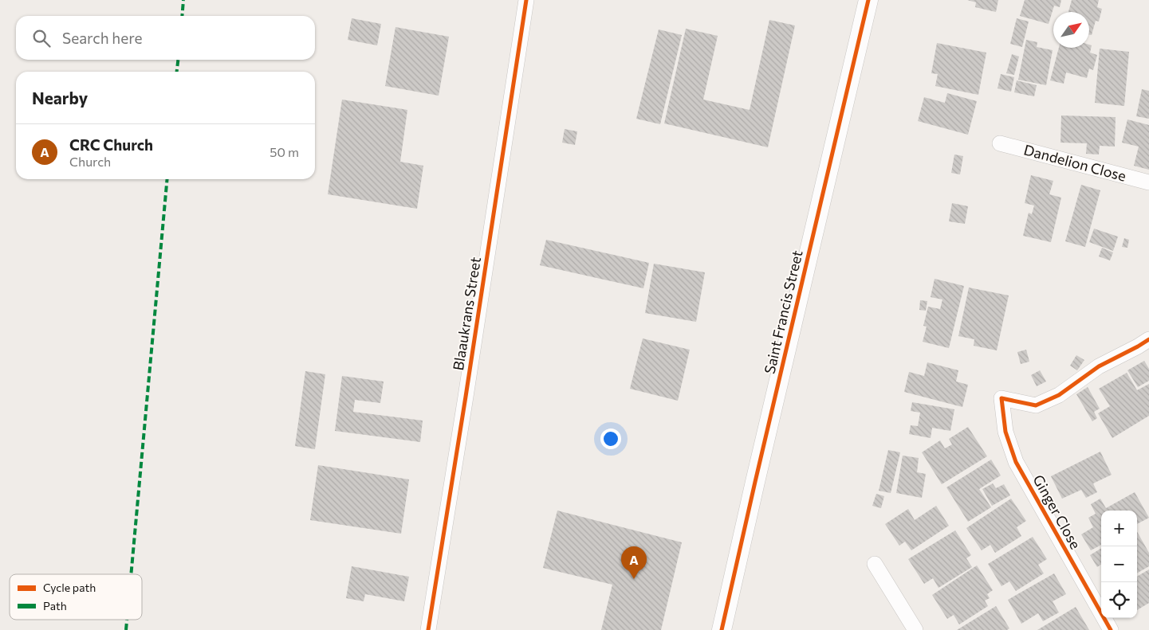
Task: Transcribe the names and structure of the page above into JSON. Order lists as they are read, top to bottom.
{
  "streets": {
    "street": [
      "Dandelion Close",
      "Saint Francis Street",
      "Blaaukrans Street",
      "Ginger Close"
    ]
  },
  "legend": ["Cycle path", "Path"],
  "north": "top right",
  "page": {
    "search": "Search here",
    "heading": "Nearby",
    "list": [
      {
        "mark": "A",
        "name": "CRC Church",
        "note": "Church",
        "value": "50 m"
      }
    ],
    "map_buttons": ["+", "−"],
    "pins": "A"
  }
}
